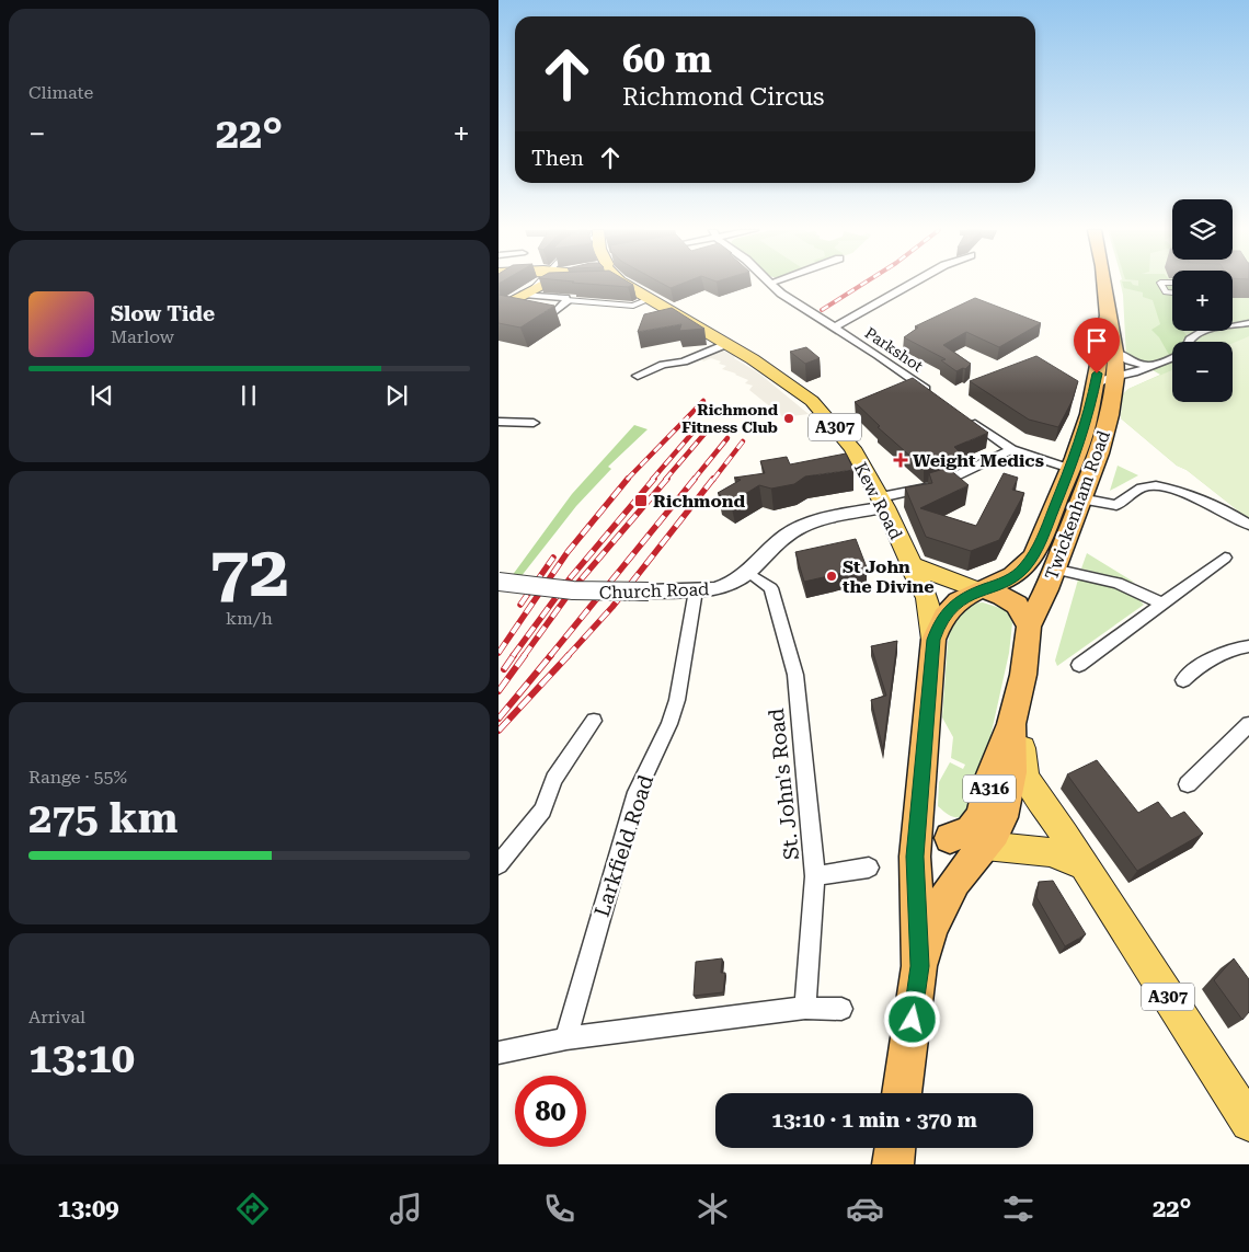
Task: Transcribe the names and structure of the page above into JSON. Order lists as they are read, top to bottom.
{
  "streets": {
    "highway": ["Twickenham Road", "A316"],
    "main road": ["A307", "Kew Road"],
    "street": [
      "Parkshot",
      "Church Road",
      "St. John's Road",
      "Larkfield Road"
    ]
  },
  "crossings": [
    ["A307", "Kew Road"],
    ["A307", "A316"],
    ["Kew Road", "Church Road"],
    ["Twickenham Road", "A316"],
    ["Church Road", "St. John's Road"],
    ["Church Road", "Larkfield Road"]
  ],
  "places": {
    "other": ["Richmond Fitness Club", "St John the Divine"],
    "health": ["Weight Medics"],
    "transit": ["Richmond"]
  },
  "page": {
    "tile": [
      "Climate",
      ["72", "km/h"],
      ["Range · 55%", "275 km"],
      ["Arrival", "13:10"]
    ],
    "turn": ["60 m", "Richmond Circus"],
    "heat": ["−", "22°", "+"],
    "then": "Then",
    "map_buttons": ["+", "−"],
    "song": ["Slow Tide", "Marlow"],
    "limit": "80",
    "trip": "13:10 · 1 min · 370 m",
    "tabs": ["13:09", "22°"]
  }
}
